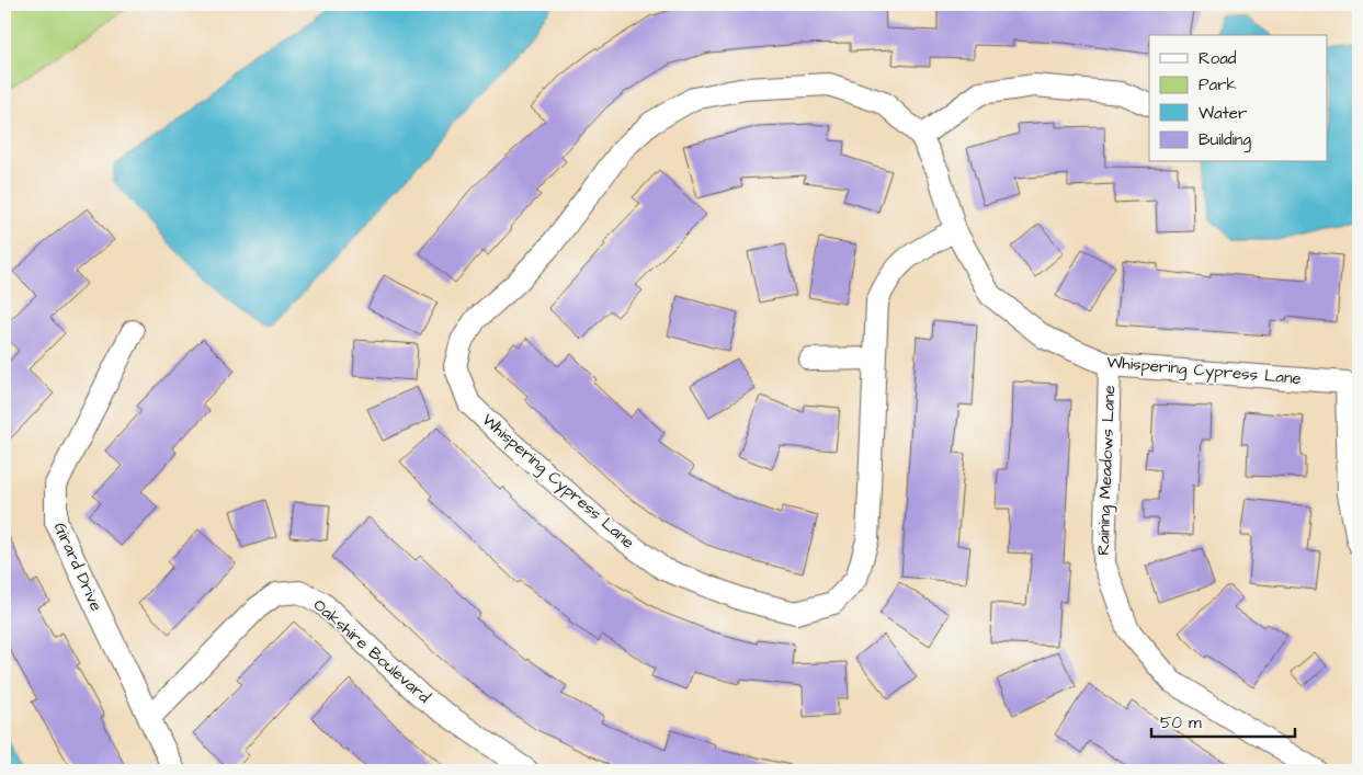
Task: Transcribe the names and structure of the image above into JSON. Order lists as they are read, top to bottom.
{
  "streets": {
    "street": [
      "Whispering Cypress Lane",
      "Raining Meadows Lane",
      "Girard Drive",
      "Oakshire Boulevard"
    ]
  },
  "crossings": [
    ["Whispering Cypress Lane", "Raining Meadows Lane"],
    ["Girard Drive", "Oakshire Boulevard"]
  ],
  "legend": [
    "Road",
    "Park",
    "Water",
    "Building"
  ],
  "scale_bar": "50 m"
}
